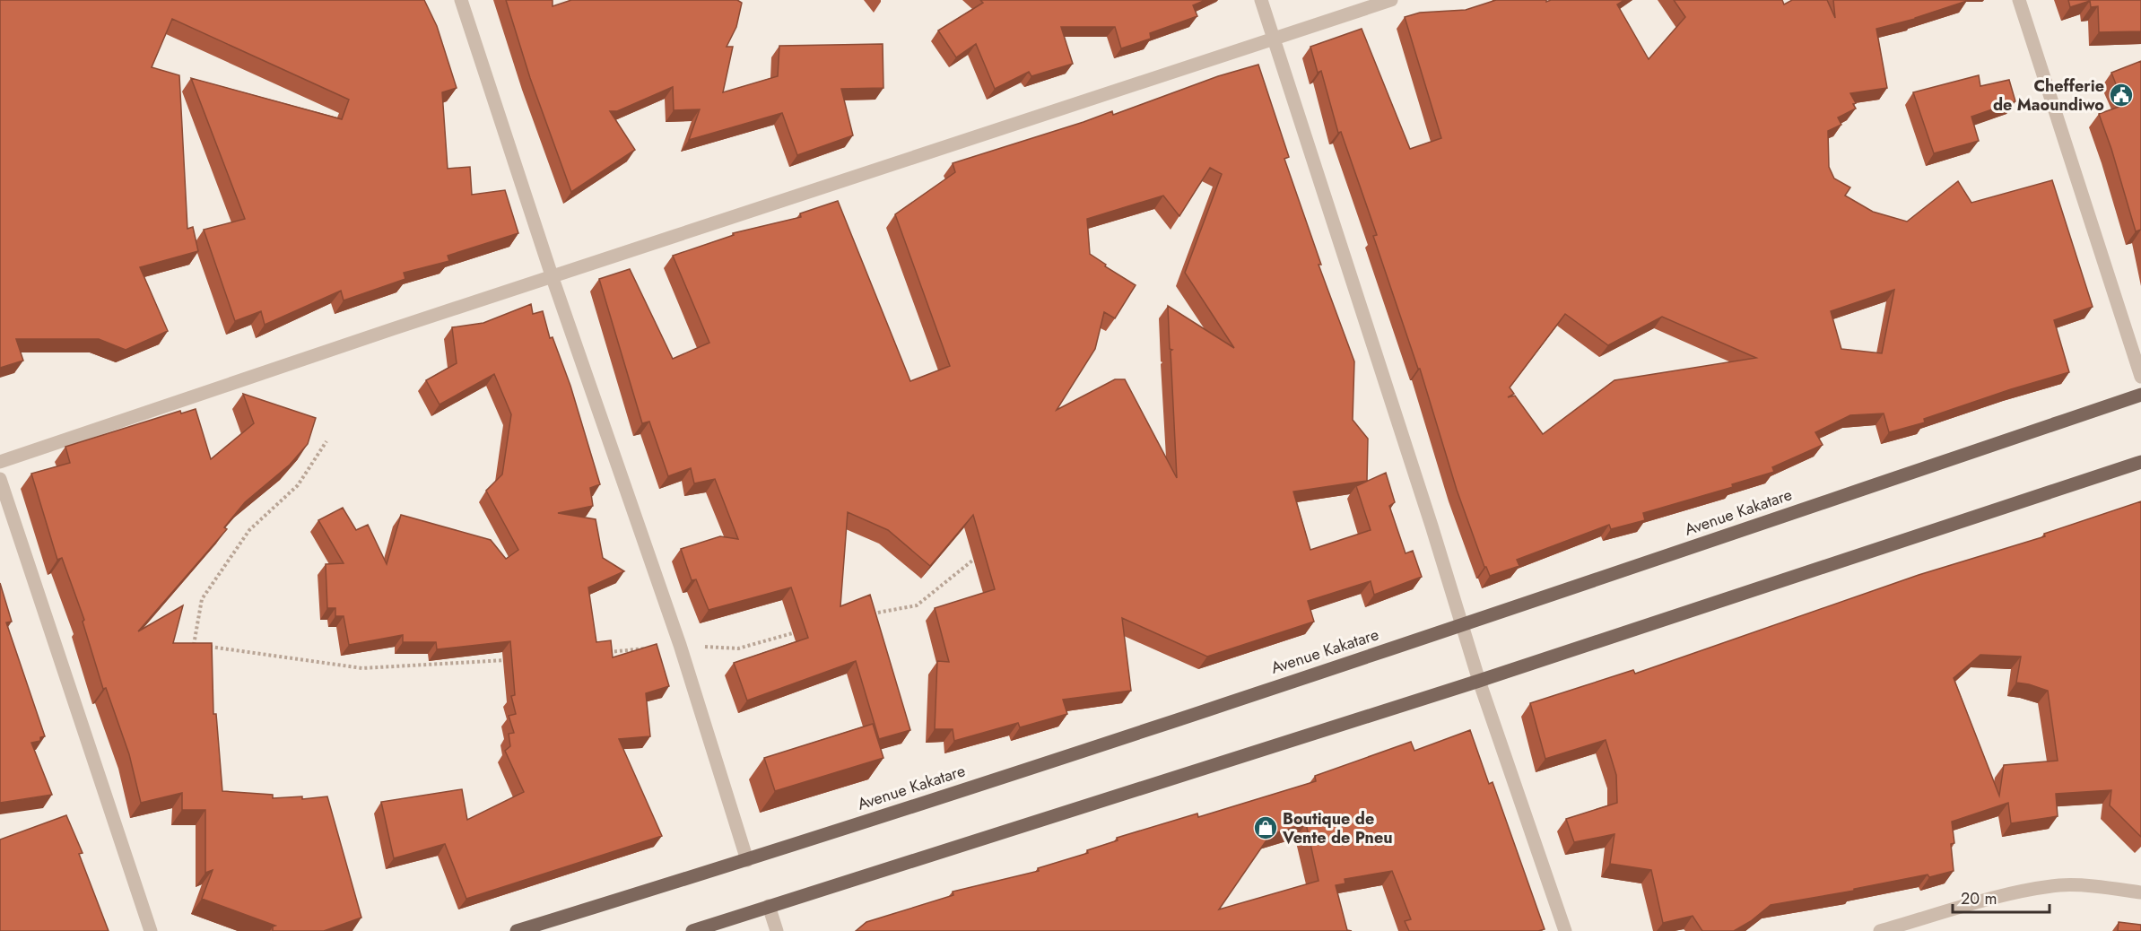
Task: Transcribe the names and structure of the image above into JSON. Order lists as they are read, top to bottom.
{
  "streets": {
    "main road": ["Avenue Kakatare"]
  },
  "places": {
    "public building": ["Chefferie de Maoundiwo"],
    "shop": ["Boutique de Vente de Pneu"]
  },
  "scale_bar": "20 m"
}
